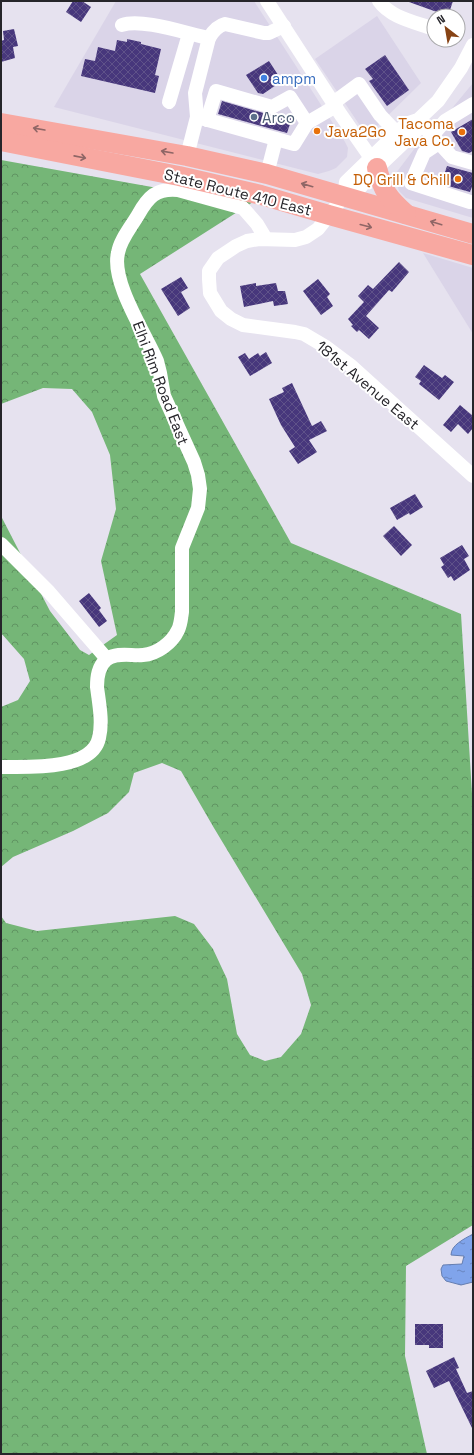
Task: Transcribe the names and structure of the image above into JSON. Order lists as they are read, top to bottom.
{
  "streets": {
    "highway": ["State Route 410 East"],
    "street": ["Elhi Rim Road East", "181st Avenue East"]
  },
  "crossings": [
    ["State Route 410 East", "181st Avenue East"],
    ["Elhi Rim Road East", "181st Avenue East"]
  ],
  "places": [
    "ampm",
    "Arco",
    "Java2Go",
    "Tacoma Java Co.",
    "DQ Grill & Chill"
  ],
  "north": "top left"
}
